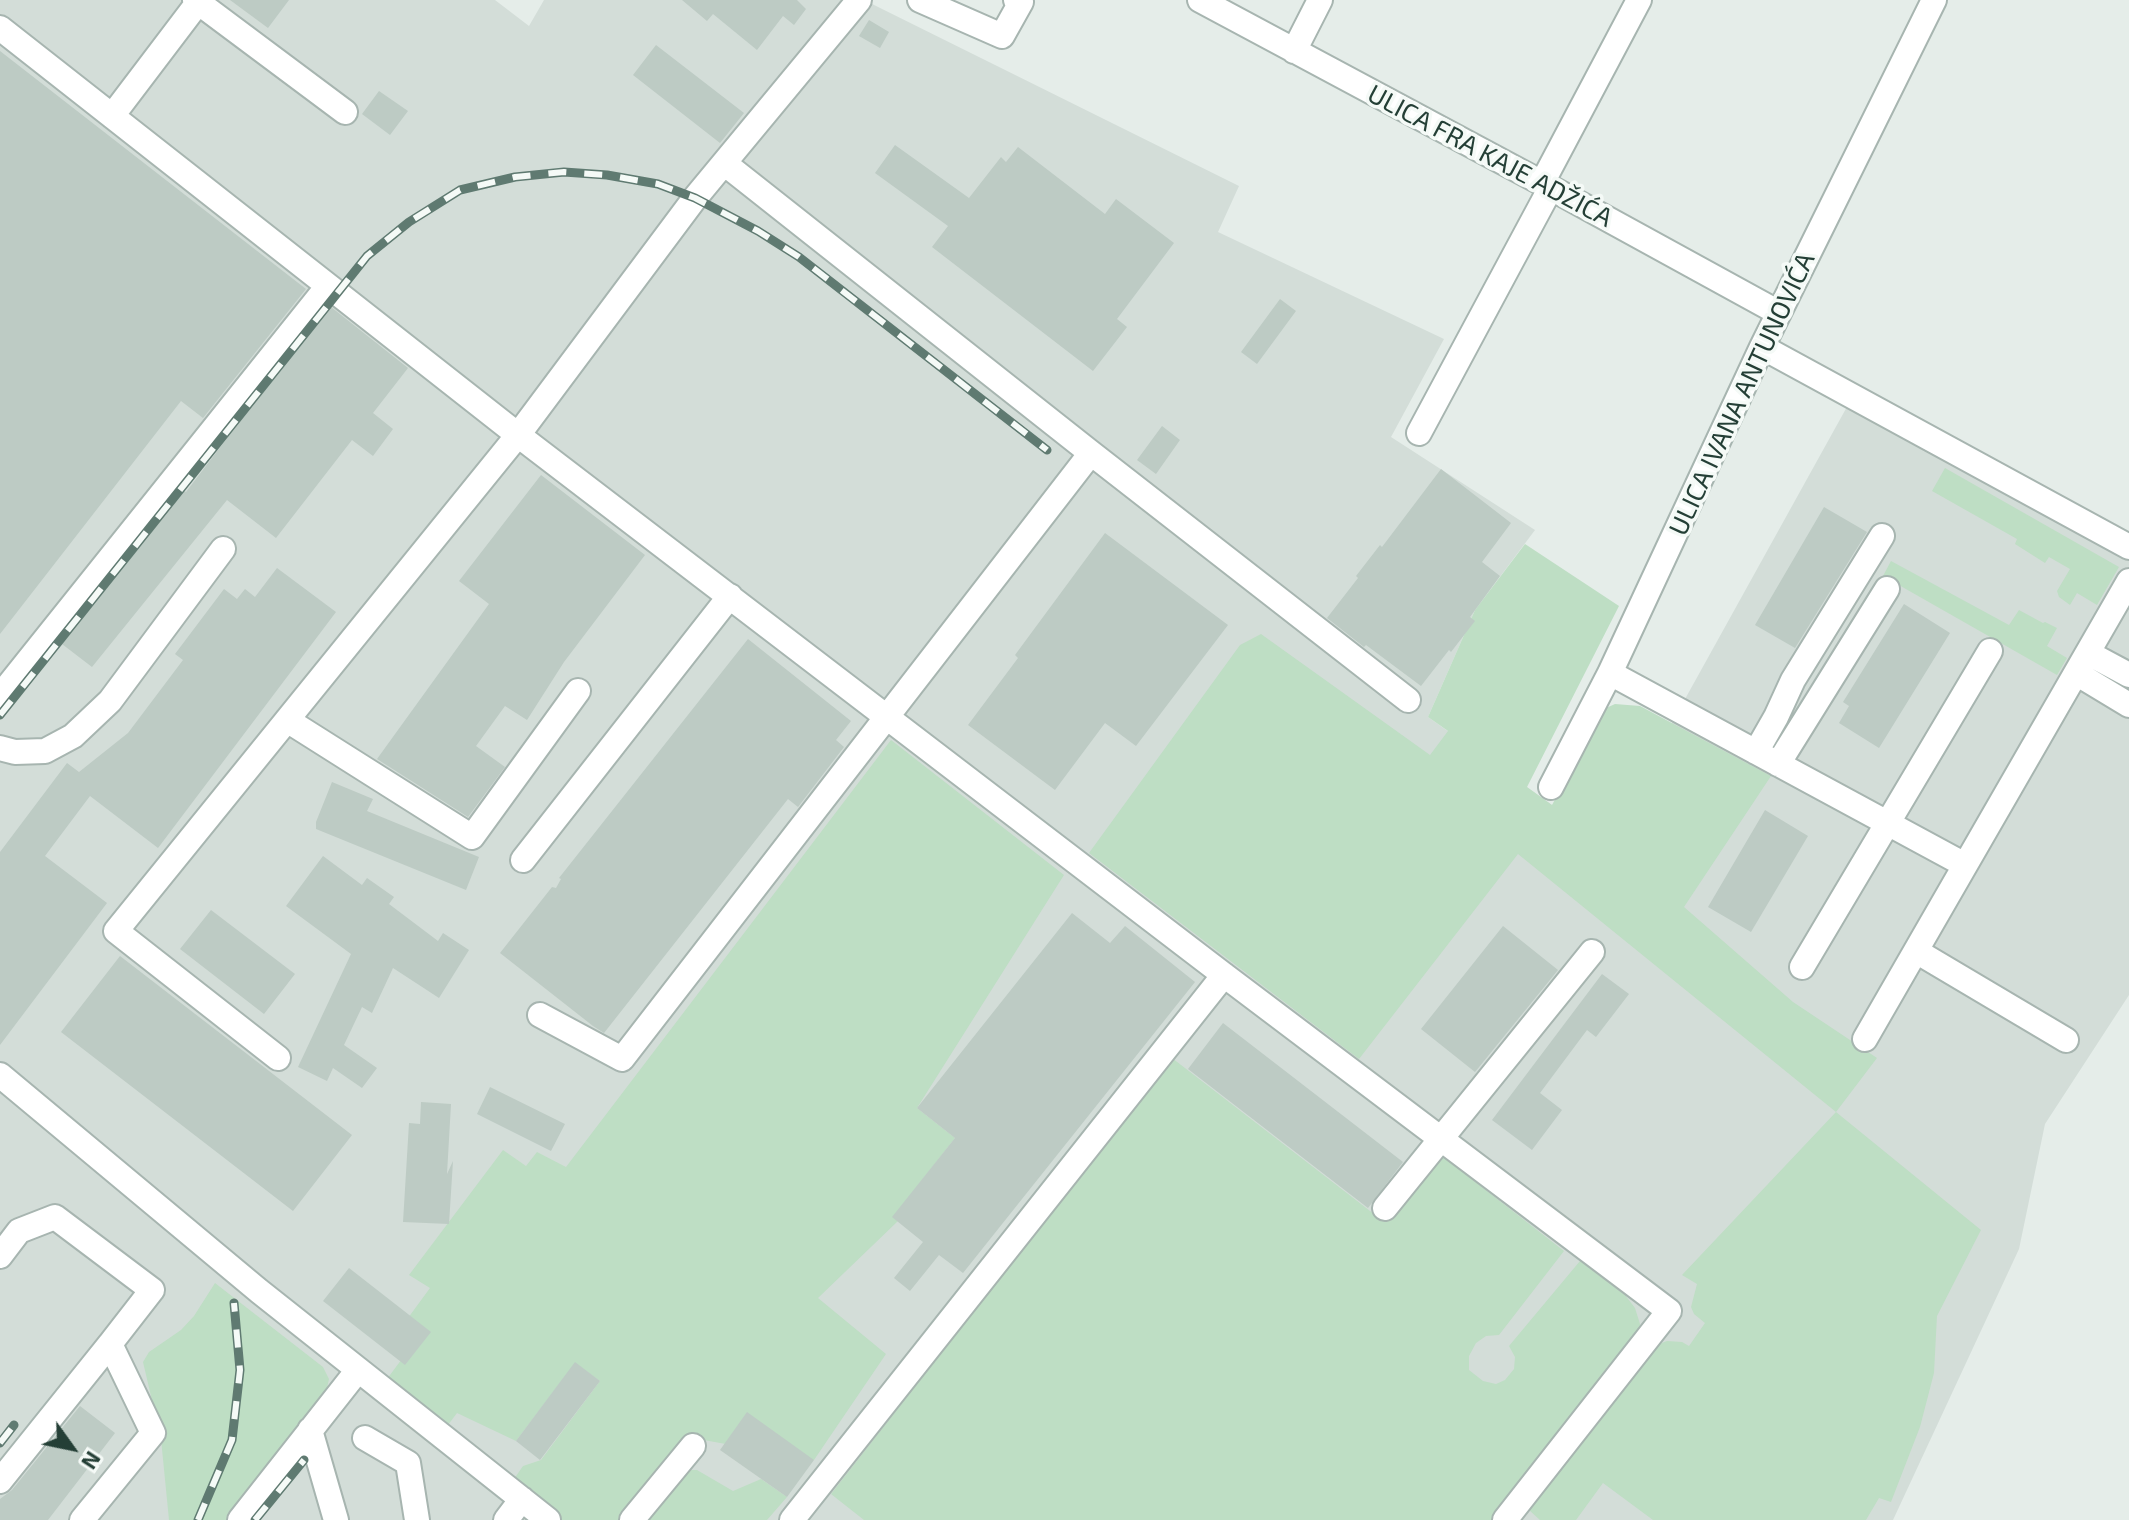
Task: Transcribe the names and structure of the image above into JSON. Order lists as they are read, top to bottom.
{
  "streets": {
    "street": ["ULICA FRA KAJE ADŽIĆA", "ULICA IVANA ANTUNOVIĆA"]
  },
  "crossings": [
    ["ULICA FRA KAJE ADŽIĆA", "ULICA IVANA ANTUNOVIĆA"]
  ],
  "north": "bottom right"
}
